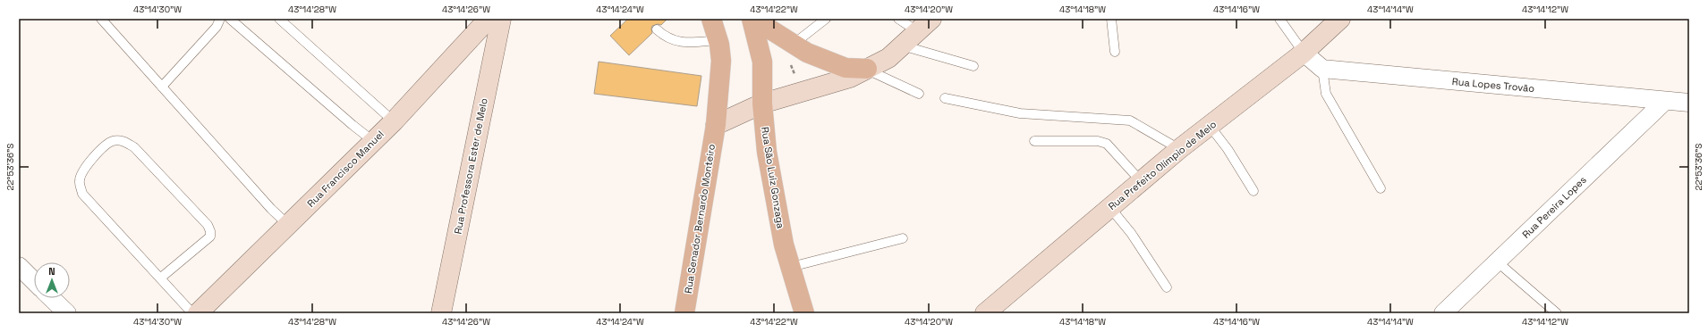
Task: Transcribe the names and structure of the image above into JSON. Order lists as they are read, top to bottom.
{
  "streets": {
    "main road": ["Rua São Luiz Gonzaga", "Rua Senador Bernardo Monteiro"],
    "street": [
      "Rua Lopes Trovão",
      "Rua Prefeito Olímpio de Melo",
      "Rua Professora Ester de Melo",
      "Rua Francisco Manuel",
      "Rua Pereira Lopes"
    ]
  },
  "crossings": [
    ["Rua Lopes Trovão", "Rua Pereira Lopes"]
  ],
  "north": "top",
  "coordinates": [
    "43°14'30\"W",
    "43°14'28\"W",
    "43°14'26\"W",
    "43°14'24\"W",
    "43°14'22\"W",
    "43°14'20\"W",
    "43°14'18\"W",
    "43°14'16\"W",
    "43°14'14\"W",
    "43°14'12\"W",
    "22°53'36\"S"
  ]
}
